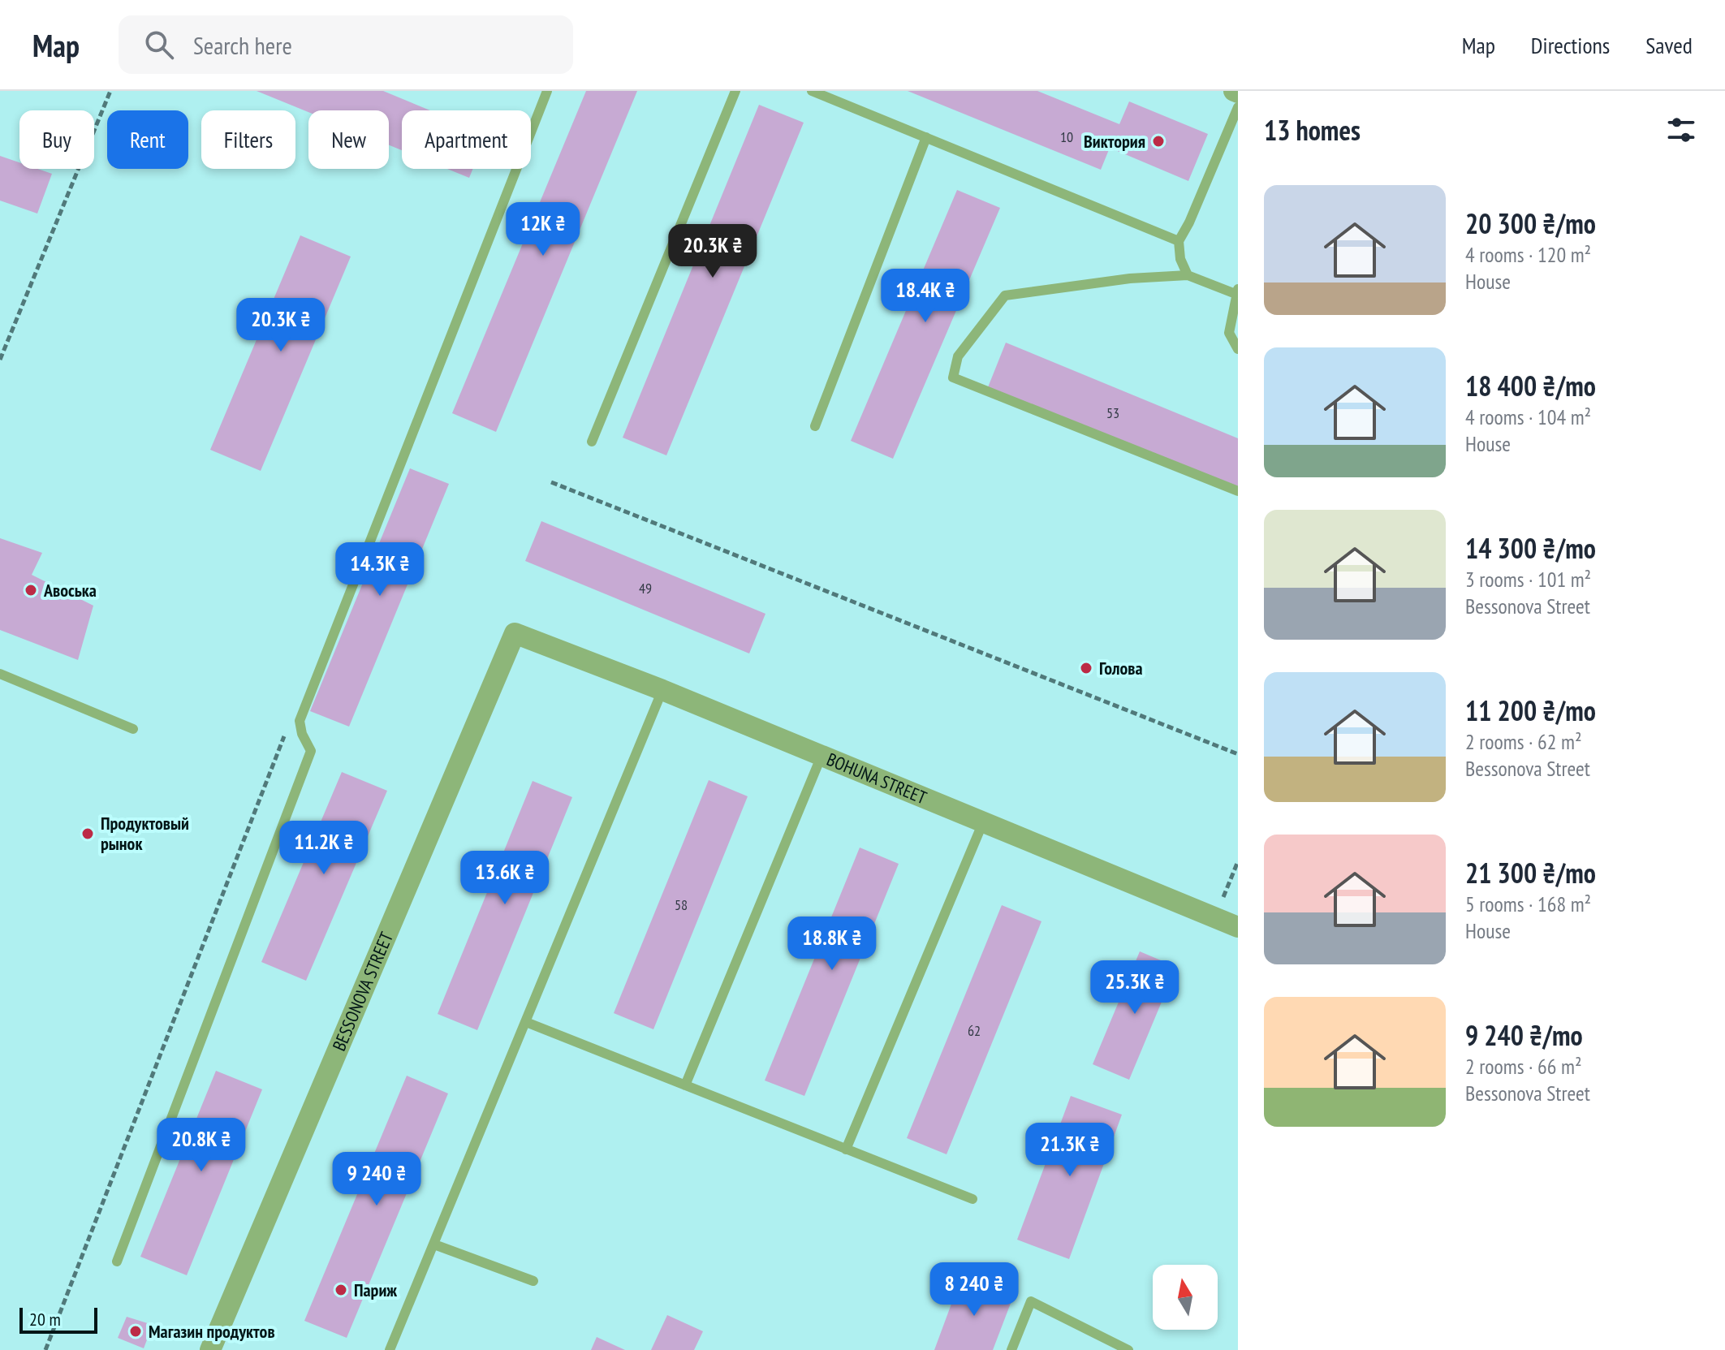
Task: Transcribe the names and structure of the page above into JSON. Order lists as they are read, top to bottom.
{
  "streets": {
    "street": ["BOHUNA STREET", "BESSONOVA STREET"]
  },
  "crossings": [
    ["BOHUNA STREET", "BESSONOVA STREET"]
  ],
  "places": [
    "Виктория",
    "Авоська",
    "Голова",
    "Продуктовый рынок",
    "Париж",
    "Магазин продуктов"
  ],
  "house_numbers": [
    "10",
    "53",
    "49",
    "58",
    "62"
  ],
  "scale_bar": "20 m",
  "north": "top",
  "page": {
    "header": "Map",
    "search": "Search here",
    "nav": ["Map", "Directions", "Saved"],
    "heading": "13 homes",
    "chip": [
      "Buy",
      "Rent",
      "Filters",
      "New",
      "Apartment"
    ],
    "list": [
      {
        "name": "20 300 ₴/mo",
        "note": "4 rooms · 120 m² · House"
      },
      {
        "name": "18 400 ₴/mo",
        "note": "4 rooms · 104 m² · House"
      },
      {
        "name": "14 300 ₴/mo",
        "note": "3 rooms · 101 m² · Bessonova Street"
      },
      {
        "name": "11 200 ₴/mo",
        "note": "2 rooms · 62 m² · Bessonova Street"
      },
      {
        "name": "21 300 ₴/mo",
        "note": "5 rooms · 168 m² · House"
      },
      {
        "name": "9 240 ₴/mo",
        "note": "2 rooms · 66 m² · Bessonova Street"
      }
    ],
    "price": [
      "12K ₴",
      "20.3K ₴",
      "18.4K ₴",
      "20.3K ₴",
      "14.3K ₴",
      "11.2K ₴",
      "13.6K ₴",
      "18.8K ₴",
      "25.3K ₴",
      "20.8K ₴",
      "21.3K ₴",
      "9 240 ₴",
      "8 240 ₴"
    ],
    "scale": "20 m"
  }
}
